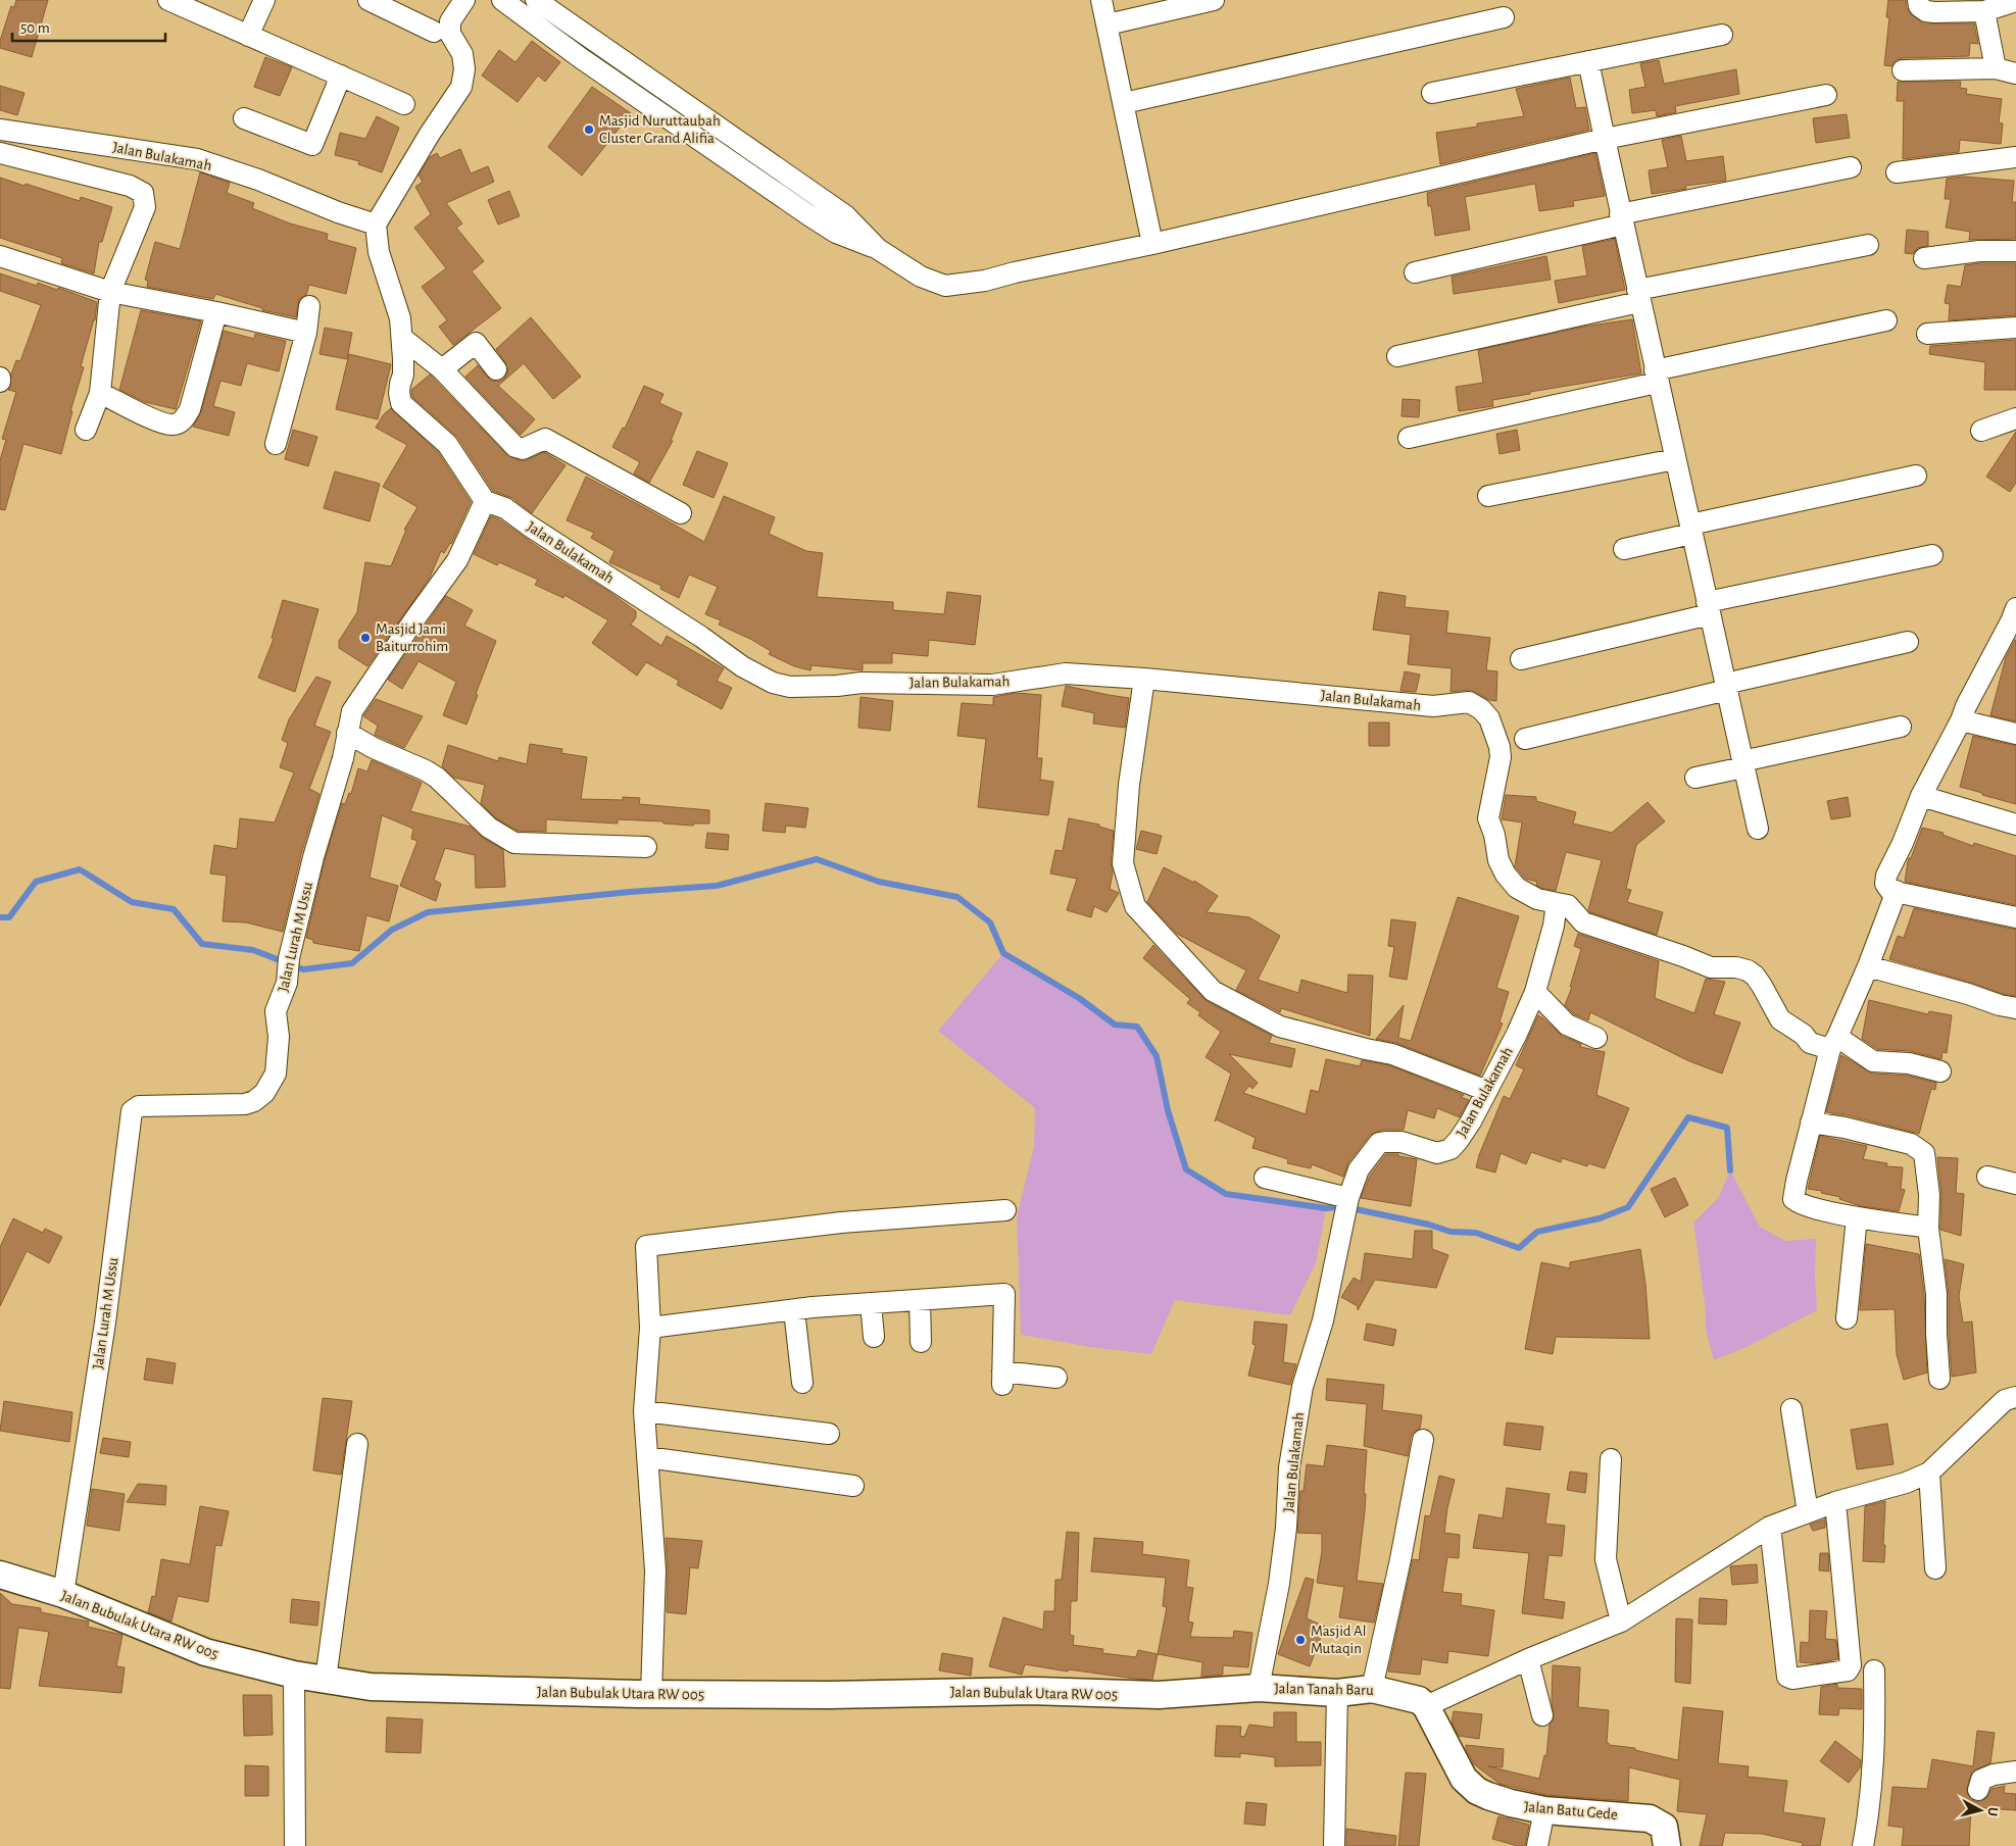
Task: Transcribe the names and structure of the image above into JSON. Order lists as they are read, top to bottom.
{
  "streets": {
    "street": [
      "Jalan Bulakamah",
      "Jalan Lurah M Ussu",
      "Jalan Bubulak Utara RW 005",
      "Jalan Tanah Baru",
      "Jalan Batu Gede"
    ]
  },
  "crossings": [
    ["Jalan Bulakamah", "Jalan Lurah M Ussu"],
    ["Jalan Bulakamah", "Jalan Bubulak Utara RW 005"],
    ["Jalan Bulakamah", "Jalan Tanah Baru"],
    ["Jalan Lurah M Ussu", "Jalan Bubulak Utara RW 005"],
    ["Jalan Bubulak Utara RW 005", "Jalan Tanah Baru"],
    ["Jalan Tanah Baru", "Jalan Batu Gede"]
  ],
  "places": ["Masjid Nuruttaubah Cluster Grand Alifia", "Masjid Jami Baiturrohim", "Masjid Al Mutaqin"],
  "scale_bar": "50 m",
  "north": "right"
}
